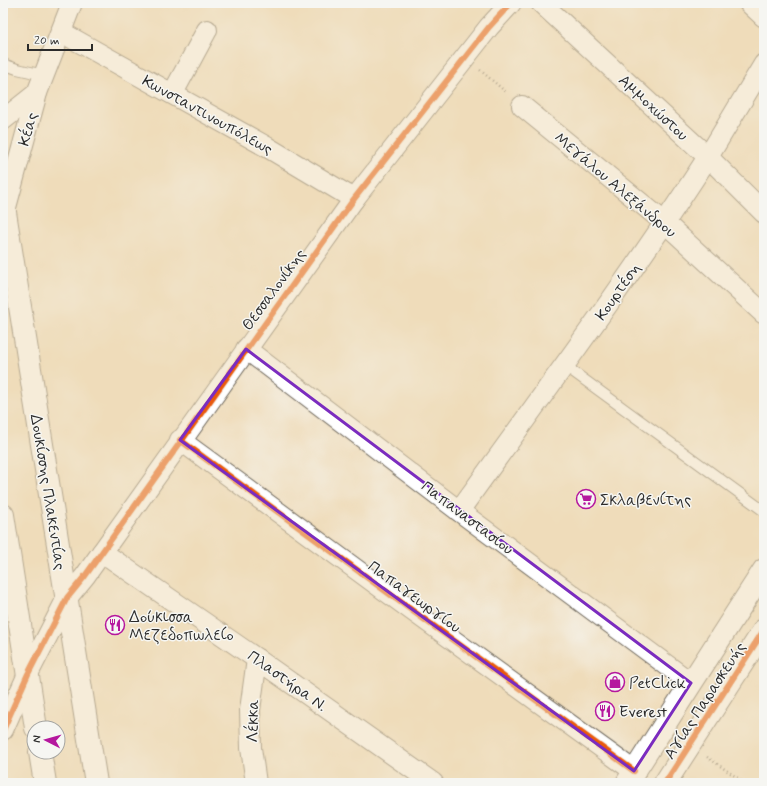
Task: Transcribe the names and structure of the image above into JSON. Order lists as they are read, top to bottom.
{
  "streets": {
    "main road": ["Δουκίσσης Πλακεντίας", "Αγίας Παρασκευής"],
    "street": [
      "Αμμοχώστου",
      "Κωνσταντινουπόλεως",
      "Κέας",
      "Μεγάλου Αλεξάνδρου",
      "Θεσσαλονίκης",
      "Κουρτέση",
      "Παπαναστασίου",
      "Παπαγεωργίου",
      "Πλαστήρα Ν.",
      "Λέκκα"
    ]
  },
  "crossings": [
    ["Αμμοχώστου", "Κουρτέση"],
    ["Κωνσταντινουπόλεως", "Κέας"],
    ["Κωνσταντινουπόλεως", "Θεσσαλονίκης"],
    ["Κέας", "Δουκίσσης Πλακεντίας"],
    ["Μεγάλου Αλεξάνδρου", "Κουρτέση"],
    ["Θεσσαλονίκης", "Δουκίσσης Πλακεντίας"],
    ["Θεσσαλονίκης", "Παπαναστασίου"],
    ["Θεσσαλονίκης", "Παπαγεωργίου"],
    ["Θεσσαλονίκης", "Πλαστήρα Ν."],
    ["Κουρτέση", "Παπαναστασίου"],
    ["Παπαναστασίου", "Αγίας Παρασκευής"],
    ["Παπαγεωργίου", "Αγίας Παρασκευής"],
    ["Πλαστήρα Ν.", "Λέκκα"]
  ],
  "places": {
    "supermarket": ["Σκλαβενίτης"],
    "restaurant": ["Δούκισσα Μεζεδοπωλείο", "Everest"],
    "shop": ["PetClick"]
  },
  "scale_bar": "20 m",
  "north": "left"
}
